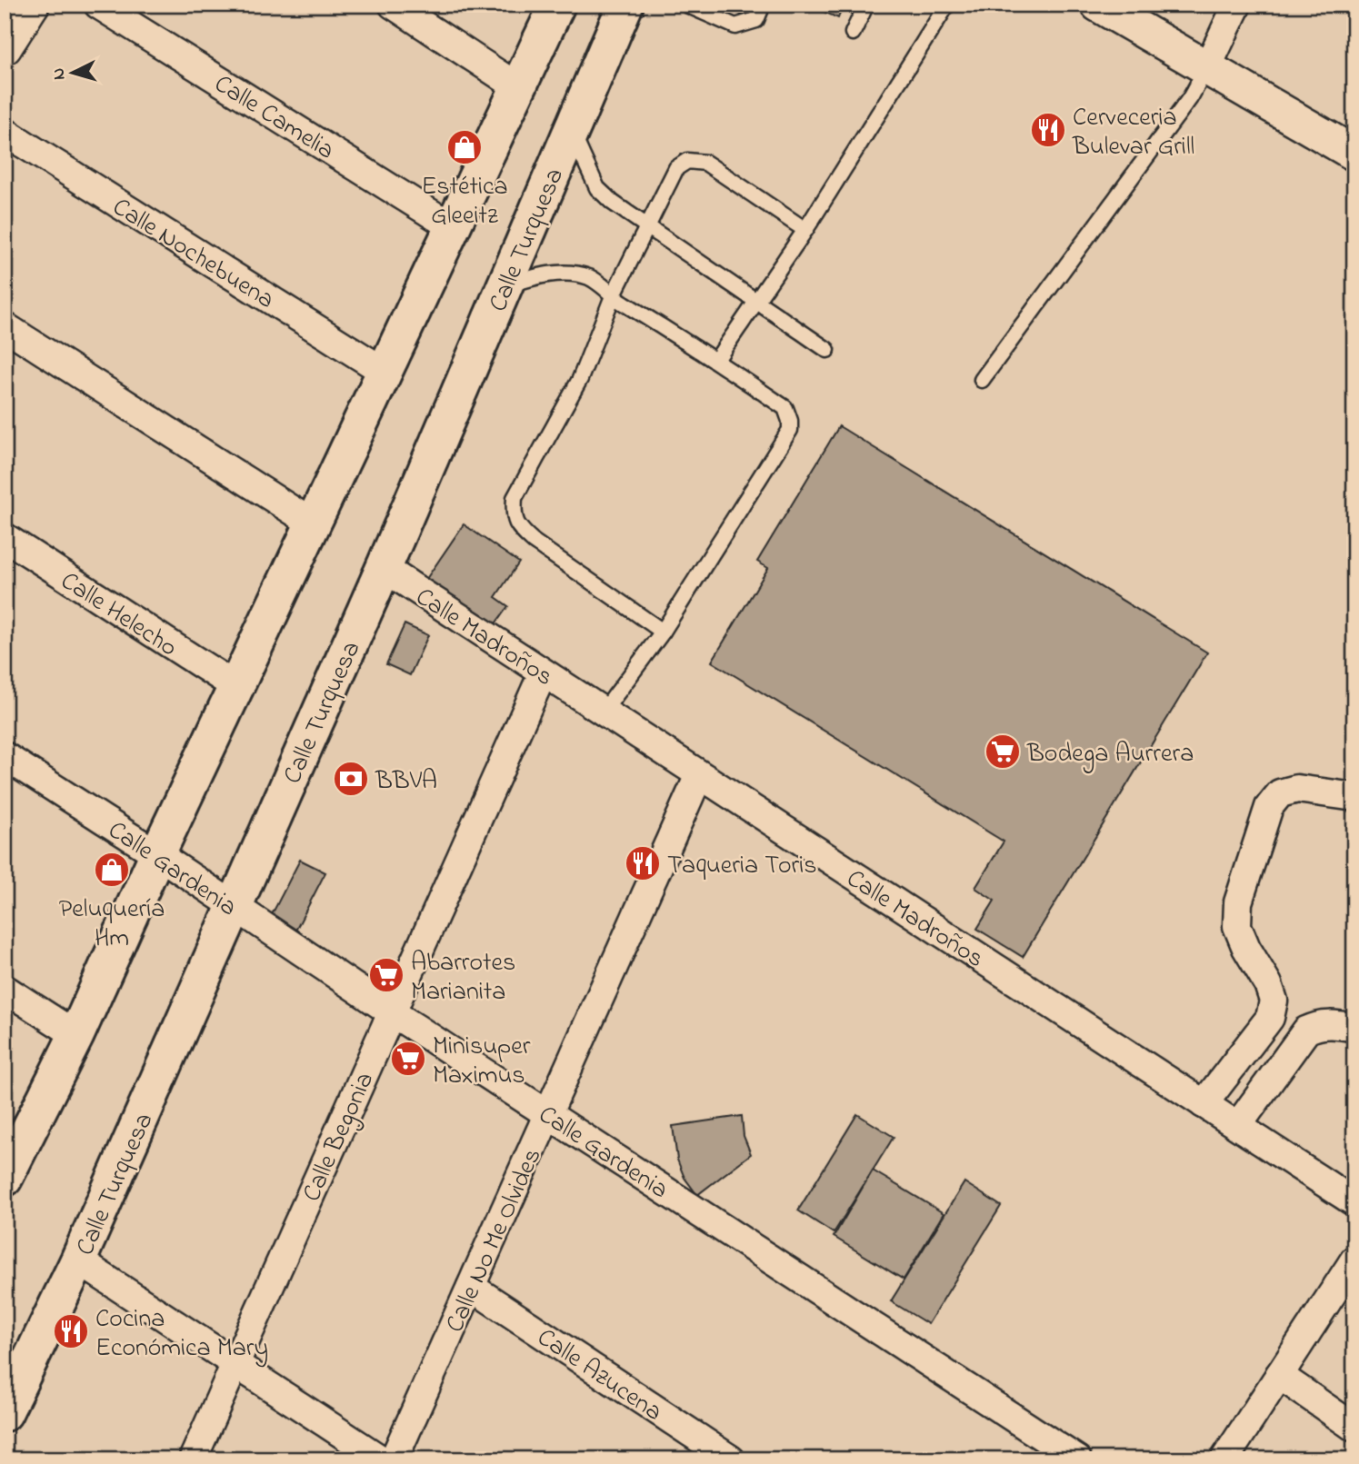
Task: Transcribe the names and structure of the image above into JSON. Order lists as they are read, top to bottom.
{
  "streets": {
    "main road": ["Calle Turquesa"],
    "street": [
      "Calle Camelia",
      "Calle Nochebuena",
      "Calle Helecho",
      "Calle Madroños",
      "Calle Gardenia",
      "Calle Begonia",
      "Calle No Me Olvides",
      "Calle Azucena"
    ]
  },
  "crossings": [
    ["Calle Turquesa", "Calle Madroños"],
    ["Calle Turquesa", "Calle Gardenia"],
    ["Calle Madroños", "Calle Begonia"],
    ["Calle Madroños", "Calle No Me Olvides"],
    ["Calle Gardenia", "Calle Begonia"],
    ["Calle Gardenia", "Calle No Me Olvides"],
    ["Calle No Me Olvides", "Calle Azucena"]
  ],
  "places": {
    "restaurant": ["Cerveceria Bulevar Grill", "Taqueria Toris", "Cocina Económica Mary"],
    "shop": ["Estética Gleeitz", "Peluquería Hm"],
    "supermarket": ["Bodega Aurrera", "Abarrotes Marianita", "Minisuper Maximus"],
    "bank": ["BBVA"]
  },
  "north": "left"
}
